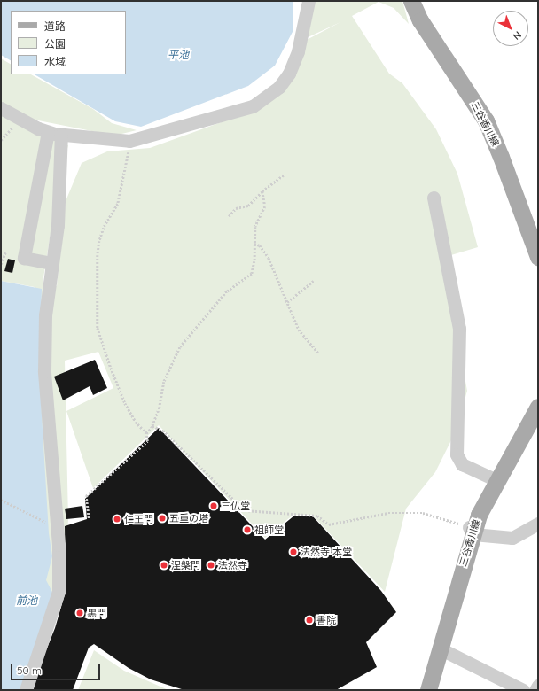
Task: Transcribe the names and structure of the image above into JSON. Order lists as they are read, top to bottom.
{
  "streets": {
    "main road": ["三谷香川線"]
  },
  "water": ["平池", "前池"],
  "places": [
    "三仏堂",
    "五重の塔",
    "仁王門",
    "祖師堂",
    "法然寺 本堂",
    "涅槃門",
    "法然寺",
    "黒門",
    "書院"
  ],
  "legend": ["道路", "公園", "水域"],
  "scale_bar": "50 m",
  "north": "bottom right"
}
